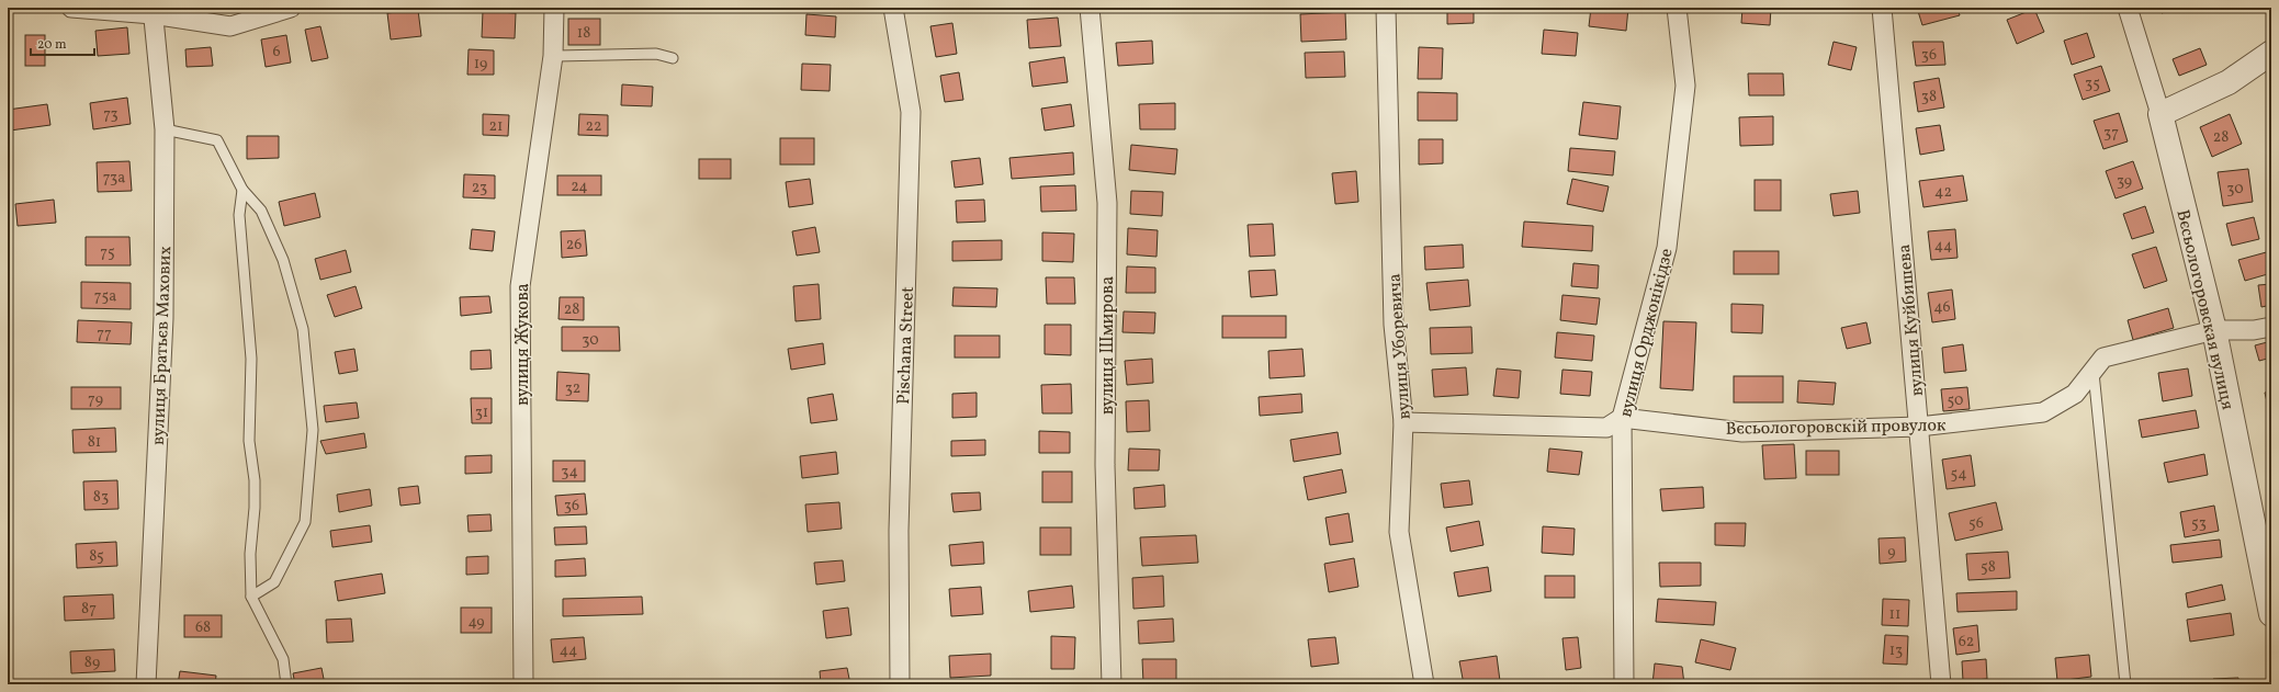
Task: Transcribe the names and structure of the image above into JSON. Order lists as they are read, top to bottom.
{
  "streets": {
    "street": [
      "Вєсьологоровская вулиця",
      "вулиця Куйбишева",
      "вулиця Орджонікідзе",
      "вулиця Жукова",
      "вулиця Братьєв Махових",
      "Pischana Street",
      "вулиця Шмирова",
      "вулиця Уборевича",
      "Вєсьологоровскій провулок"
    ]
  },
  "crossings": [
    ["Вєсьологоровская вулиця", "Вєсьологоровскій провулок"],
    ["вулиця Куйбишева", "Вєсьологоровскій провулок"],
    ["вулиця Орджонікідзе", "Вєсьологоровскій провулок"]
  ],
  "house_numbers": [
    "18",
    "6",
    "36",
    "19",
    "35",
    "38",
    "73",
    "21",
    "22",
    "37",
    "28",
    "73а",
    "39",
    "24",
    "23",
    "30",
    "42",
    "26",
    "44",
    "75",
    "75а",
    "46",
    "28",
    "77",
    "30",
    "32",
    "79",
    "50",
    "31",
    "81",
    "34",
    "54",
    "83",
    "36",
    "56",
    "53",
    "9",
    "85",
    "58",
    "87",
    "11",
    "49",
    "68",
    "62",
    "44",
    "13",
    "89"
  ],
  "scale_bar": "20 m"
}
